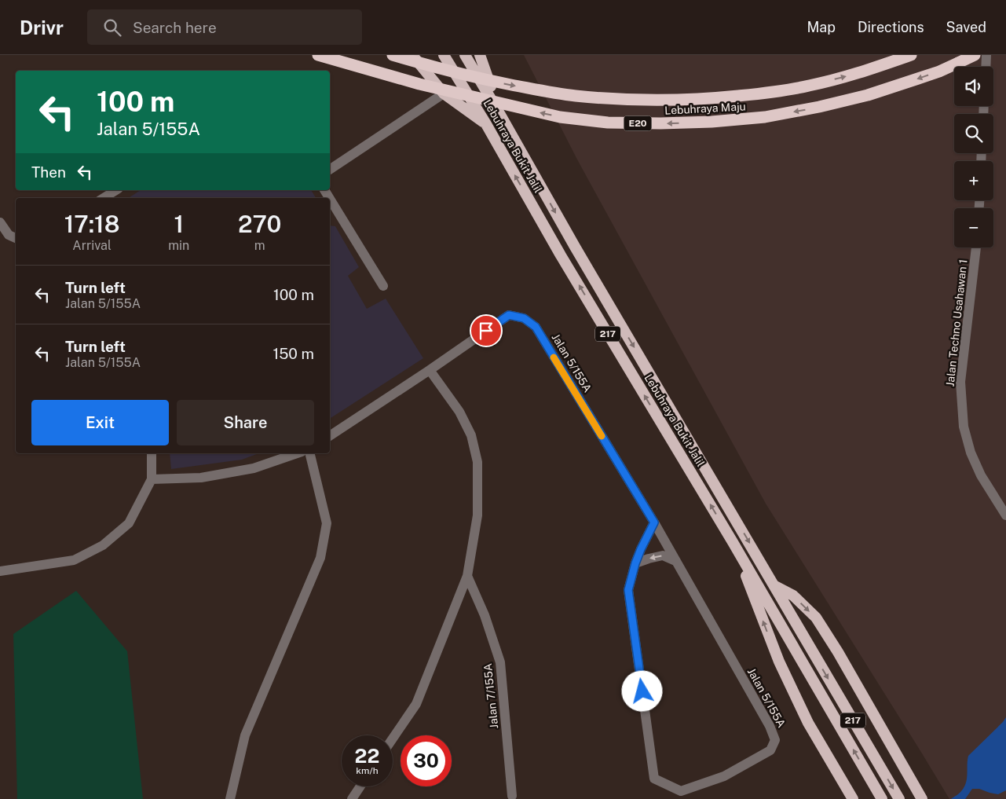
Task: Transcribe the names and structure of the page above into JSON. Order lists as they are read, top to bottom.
{
  "streets": {
    "highway": [
      "Lebuhraya Maju",
      "E20",
      "Lebuhraya Bukit Jalil",
      "217"
    ],
    "street": ["Jalan Techno Usahawan 1", "Jalan 5/155A", "Jalan 7/155A"]
  },
  "page": {
    "header": "Drivr",
    "search": "Search here",
    "nav": ["Map", "Directions", "Saved"],
    "map_buttons": ["+", "−"],
    "turn": ["100 m", "Jalan 5/155A"],
    "then": "Then",
    "eta": [
      "17:18",
      "Arrival",
      "1",
      "min",
      "270",
      "m"
    ],
    "list": [
      {
        "name": "Turn left",
        "note": "Jalan 5/155A",
        "value": "100 m"
      },
      {
        "name": "Turn left",
        "note": "Jalan 5/155A",
        "value": "150 m"
      }
    ],
    "buttons": ["Exit", "Share"],
    "speed": "22 km/h",
    "limit": "30"
  }
}
